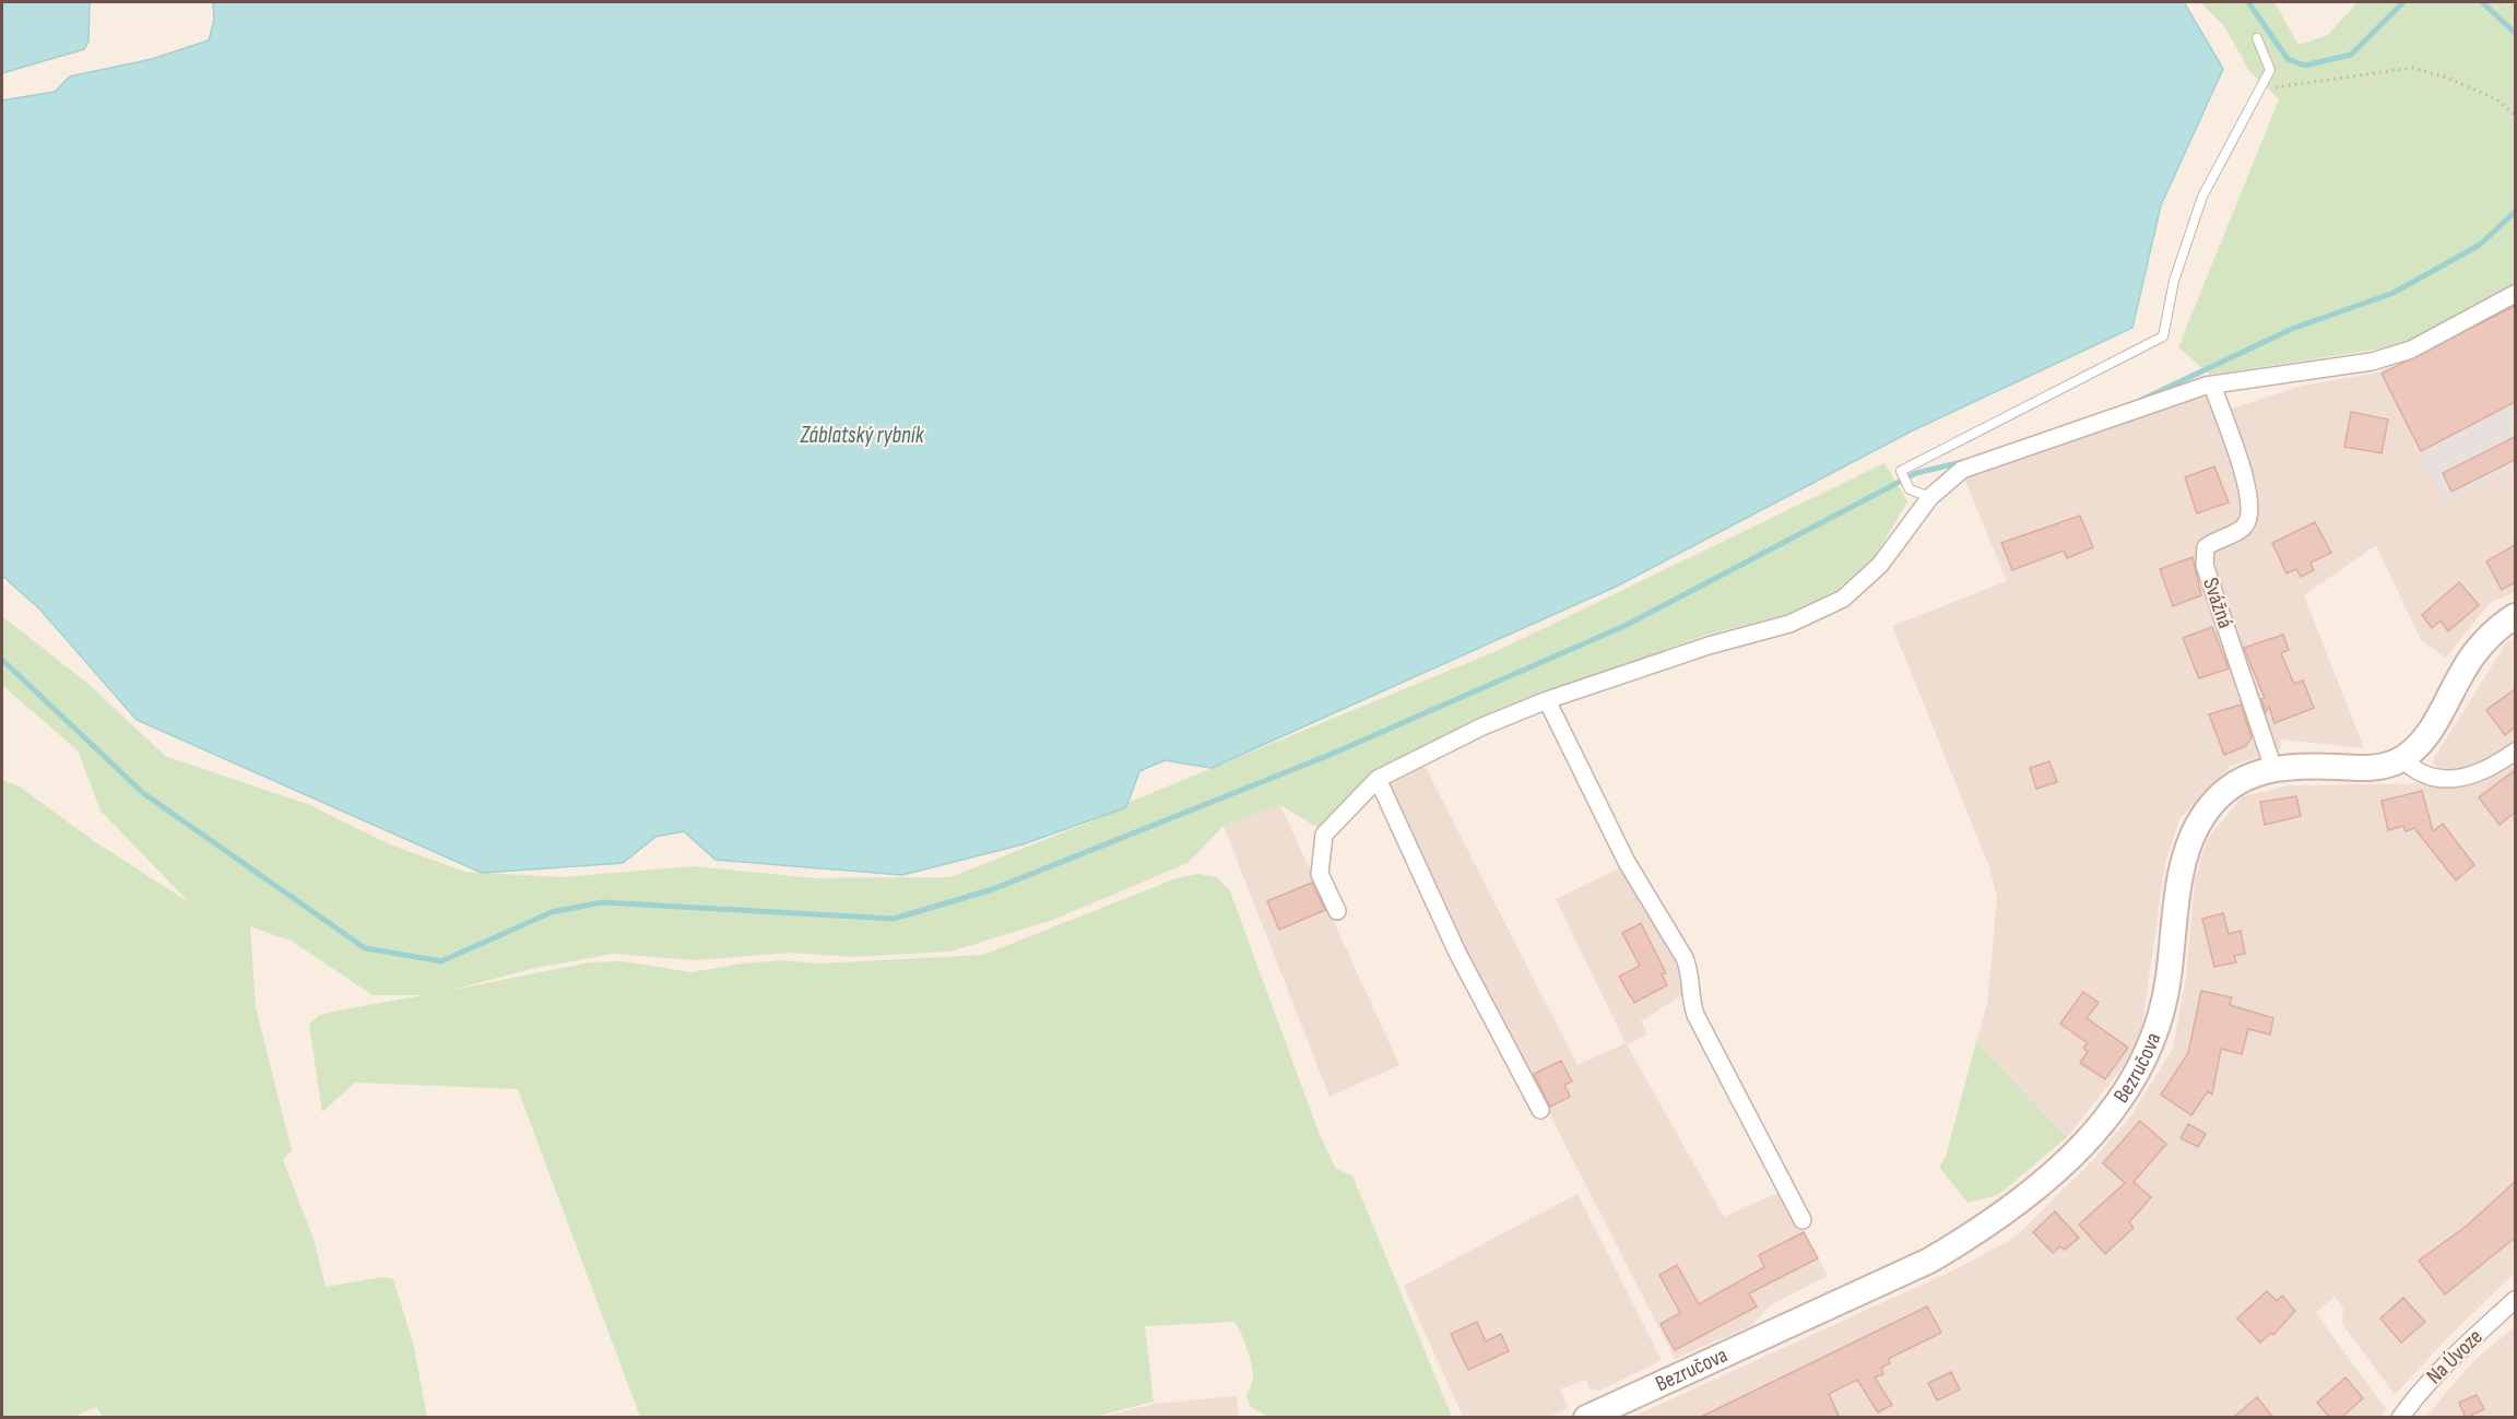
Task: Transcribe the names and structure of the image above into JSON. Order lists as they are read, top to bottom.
{
  "streets": {
    "main road": ["Bezručova"],
    "street": ["Svážná", "Na Úvoze"]
  },
  "crossings": [
    ["Svážná", "Bezručova"]
  ],
  "water": ["Záblatský rybník"]
}
